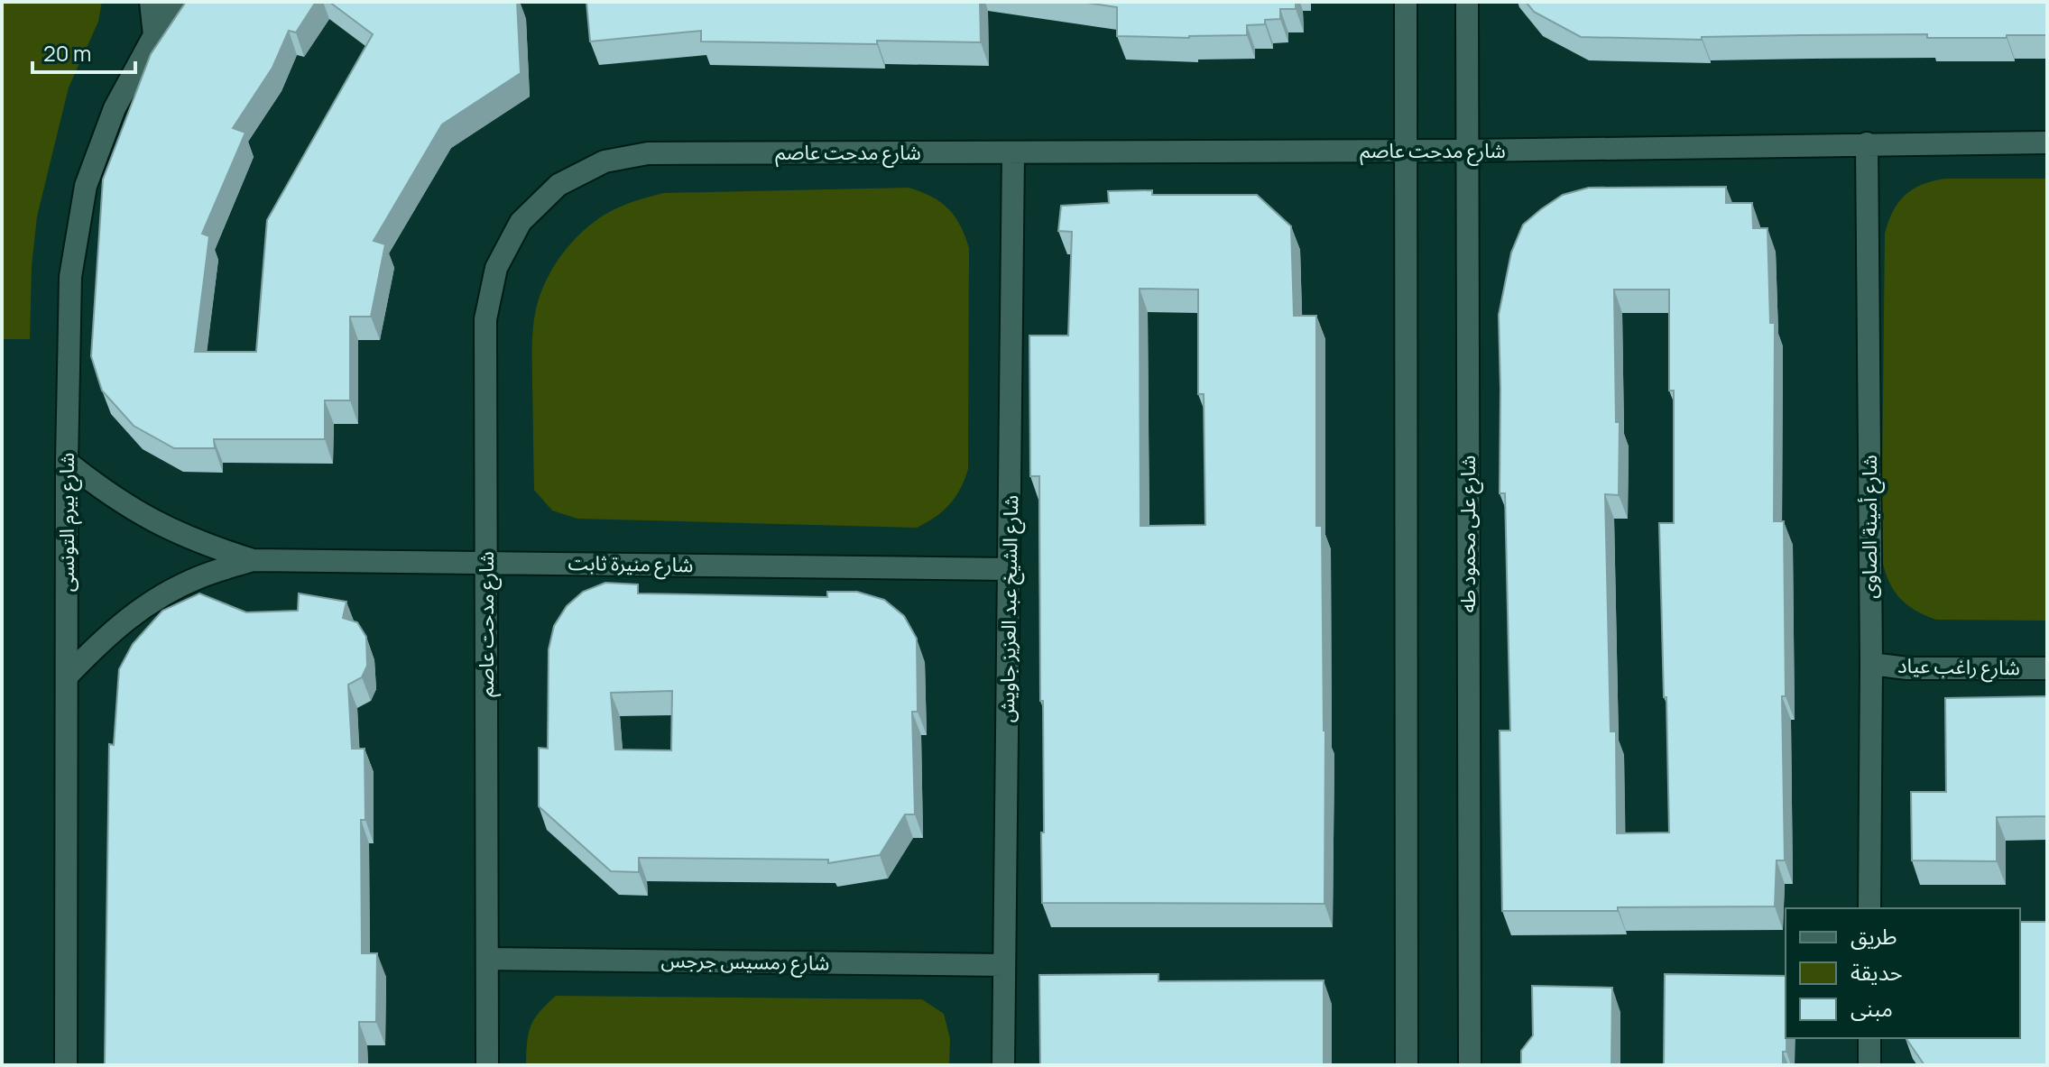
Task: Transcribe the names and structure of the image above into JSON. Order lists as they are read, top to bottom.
{
  "streets": {
    "street": [
      "شارع مدحت عاصم",
      "شارع بيرم التونسى",
      "شارع أمينة الصاوى",
      "شارع على محمود طه",
      "شارع منيرة ثابت",
      "شارع الشيخ عبد العزيز جاويش",
      "شارع راغب عياد",
      "شارع رمسيس جرجس"
    ]
  },
  "crossings": [
    ["شارع مدحت عاصم", "شارع أمينة الصاوى"],
    ["شارع مدحت عاصم", "شارع على محمود طه"],
    ["شارع مدحت عاصم", "شارع منيرة ثابت"],
    ["شارع مدحت عاصم", "شارع الشيخ عبد العزيز جاويش"],
    ["شارع مدحت عاصم", "شارع رمسيس جرجس"],
    ["شارع بيرم التونسى", "شارع منيرة ثابت"],
    ["شارع أمينة الصاوى", "شارع راغب عياد"],
    ["شارع منيرة ثابت", "شارع الشيخ عبد العزيز جاويش"],
    ["شارع الشيخ عبد العزيز جاويش", "شارع رمسيس جرجس"]
  ],
  "legend": ["طريق", "حديقة", "مبنى"],
  "scale_bar": "20 m"
}
